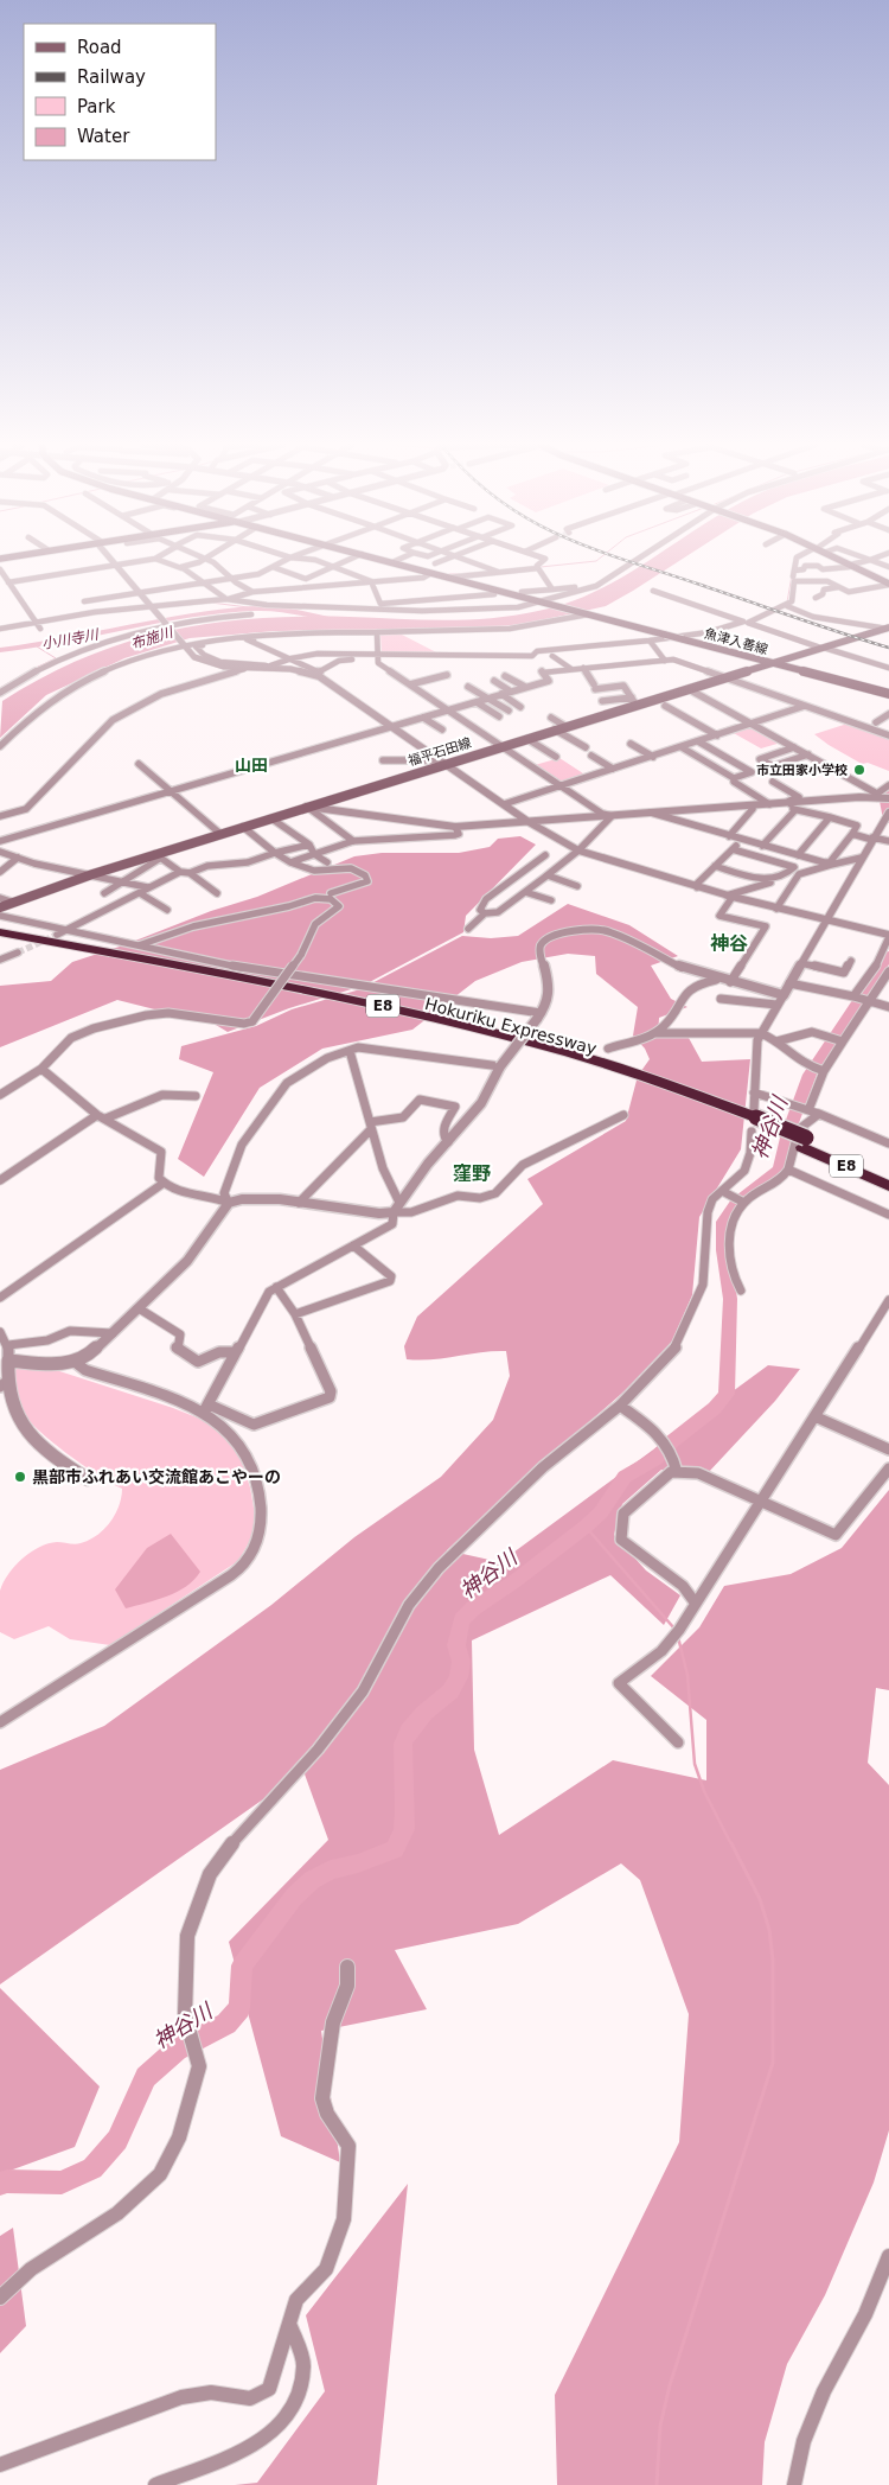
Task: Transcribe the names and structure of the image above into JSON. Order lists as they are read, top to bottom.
{
  "streets": {
    "highway": ["E8", "Hokuriku Expressway"],
    "main road": ["魚津入善線", "福平石田線"]
  },
  "crossings": [
    ["魚津入善線", "福平石田線"]
  ],
  "districts": ["山田", "神谷", "窪野"],
  "water": ["布施川", "小川寺川", "神谷川"],
  "places": ["市立田家小学校", "黒部市ふれあい交流館あこやーの"],
  "legend": [
    "Road",
    "Railway",
    "Park",
    "Water"
  ]
}
